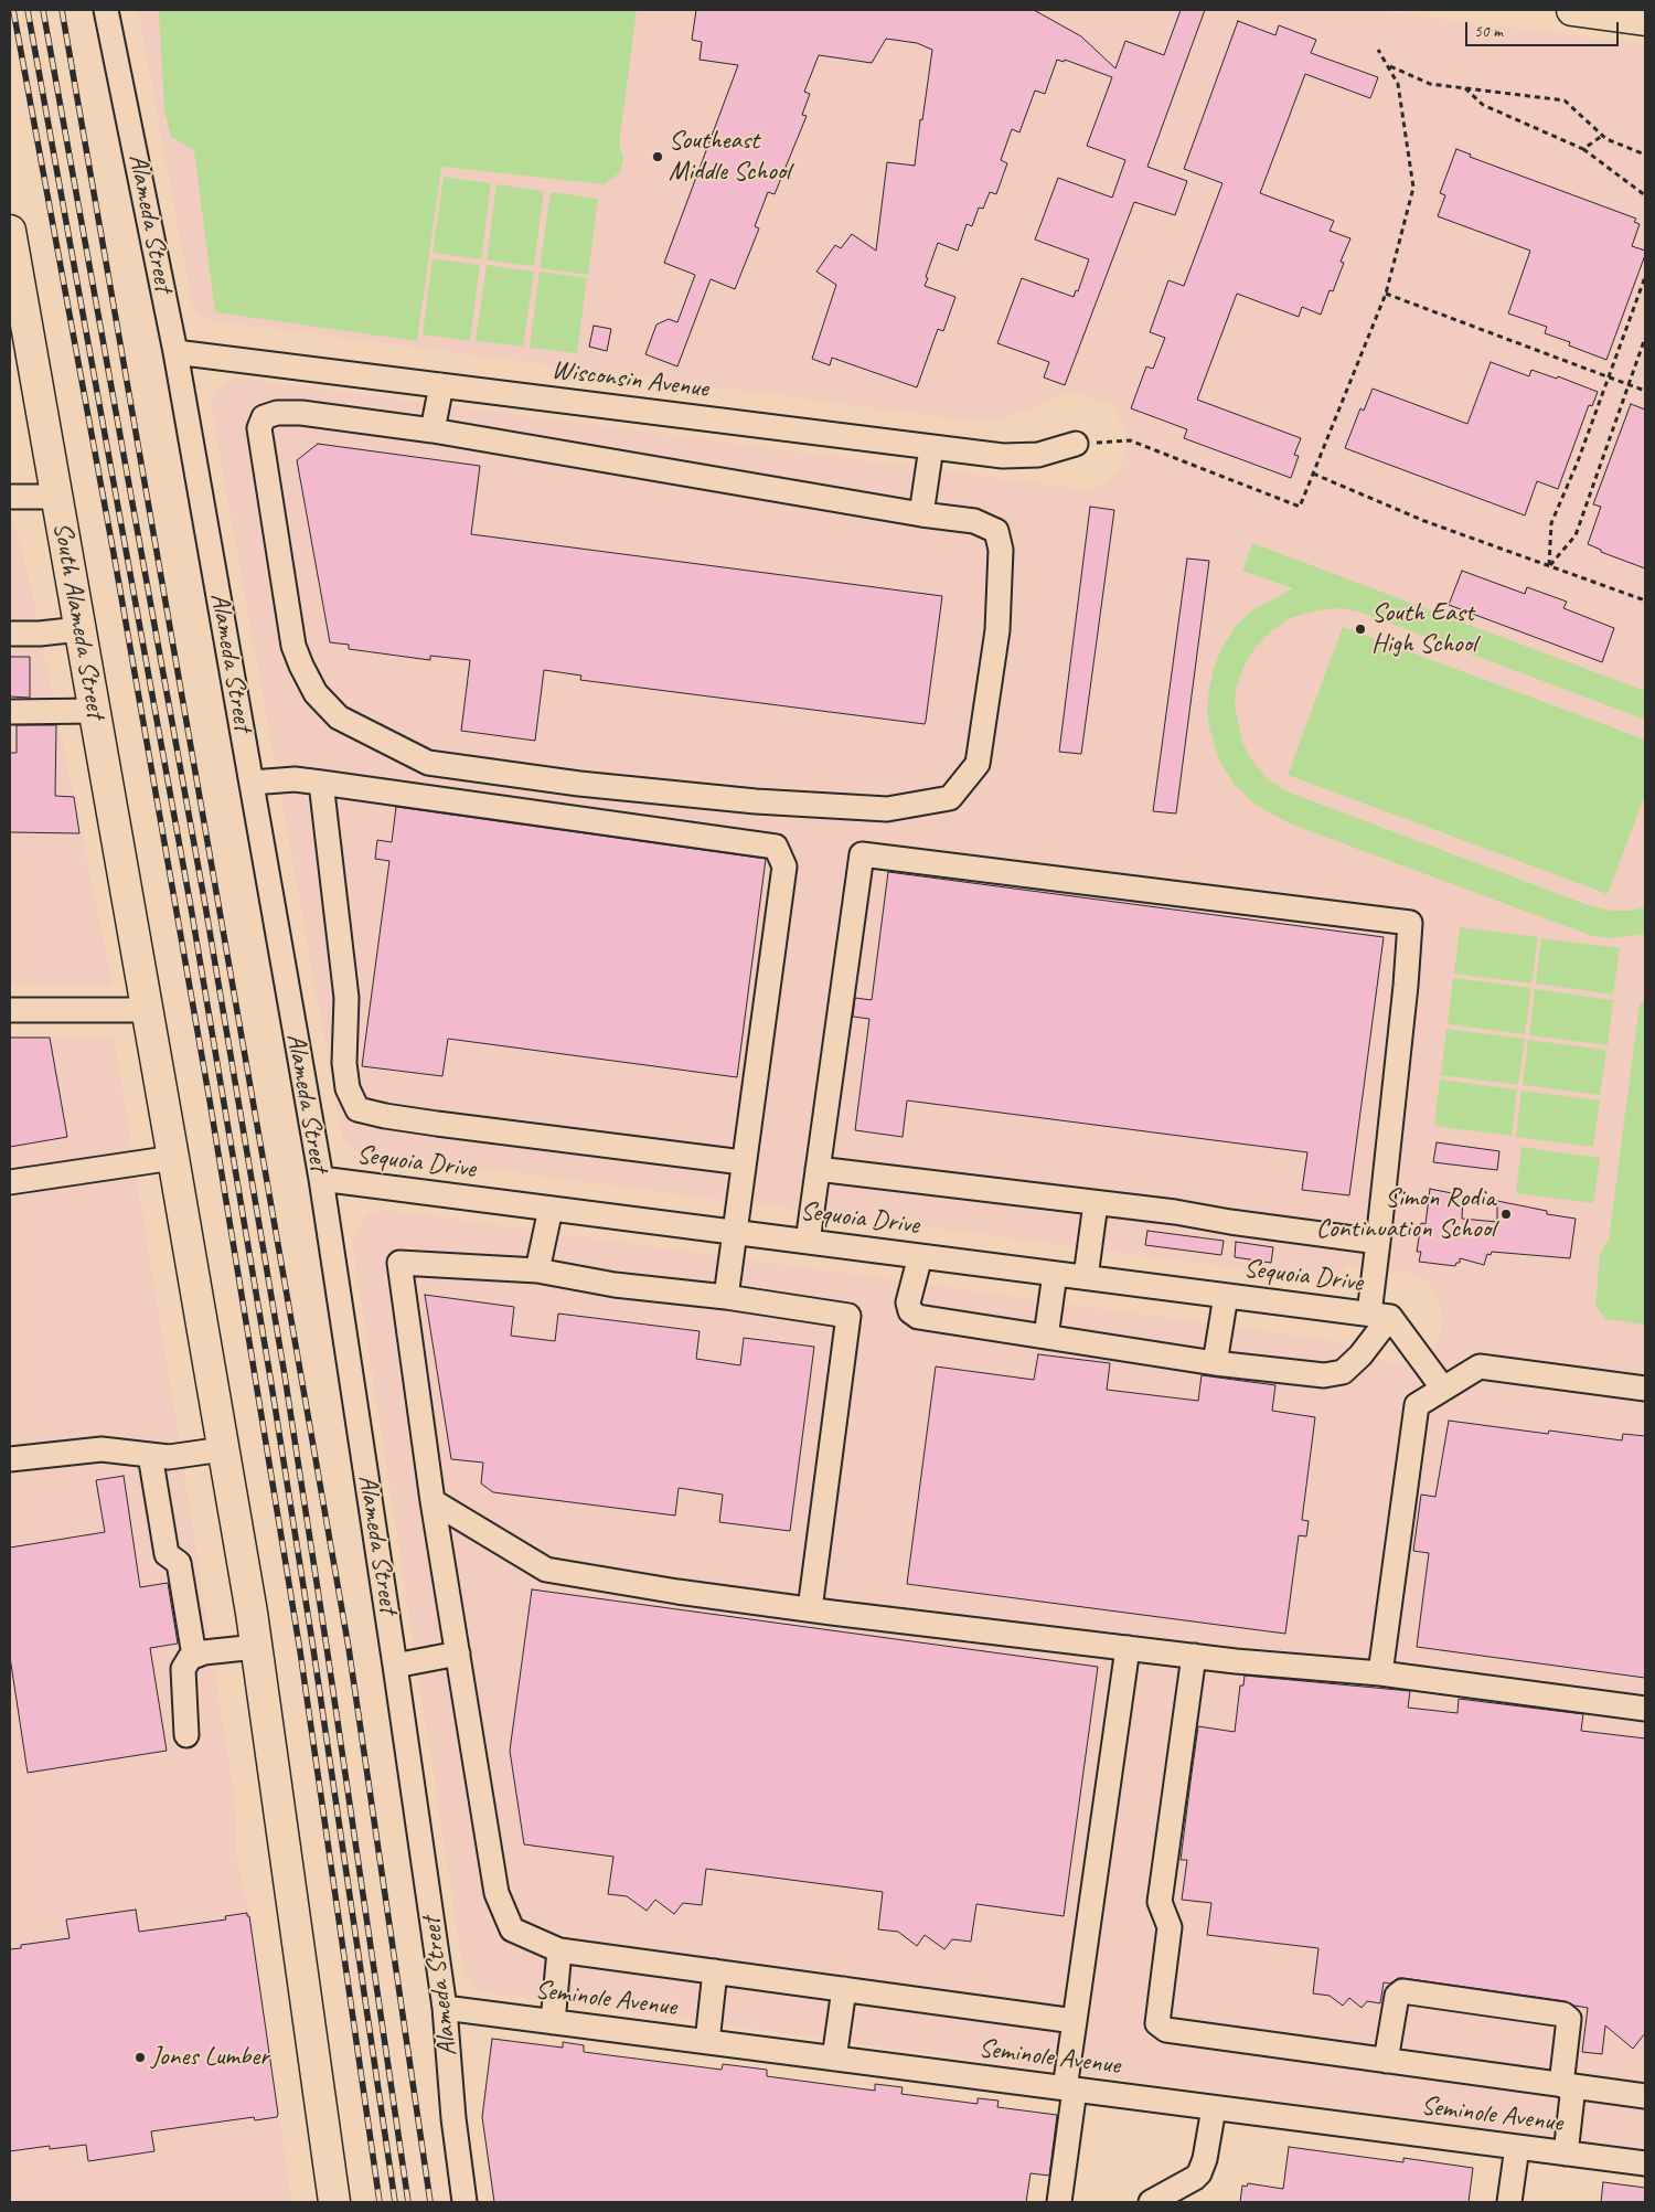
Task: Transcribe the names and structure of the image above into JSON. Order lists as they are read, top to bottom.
{
  "streets": {
    "main road": ["South Alameda Street"],
    "street": [
      "Alameda Street",
      "Wisconsin Avenue",
      "Sequoia Drive",
      "Seminole Avenue"
    ]
  },
  "crossings": [
    ["Alameda Street", "Wisconsin Avenue"],
    ["Alameda Street", "Sequoia Drive"],
    ["Alameda Street", "Seminole Avenue"]
  ],
  "places": [
    "Southeast Middle School",
    "South East High School",
    "Simon Rodia Continuation School",
    "Jones Lumber"
  ],
  "scale_bar": "50 m"
}
